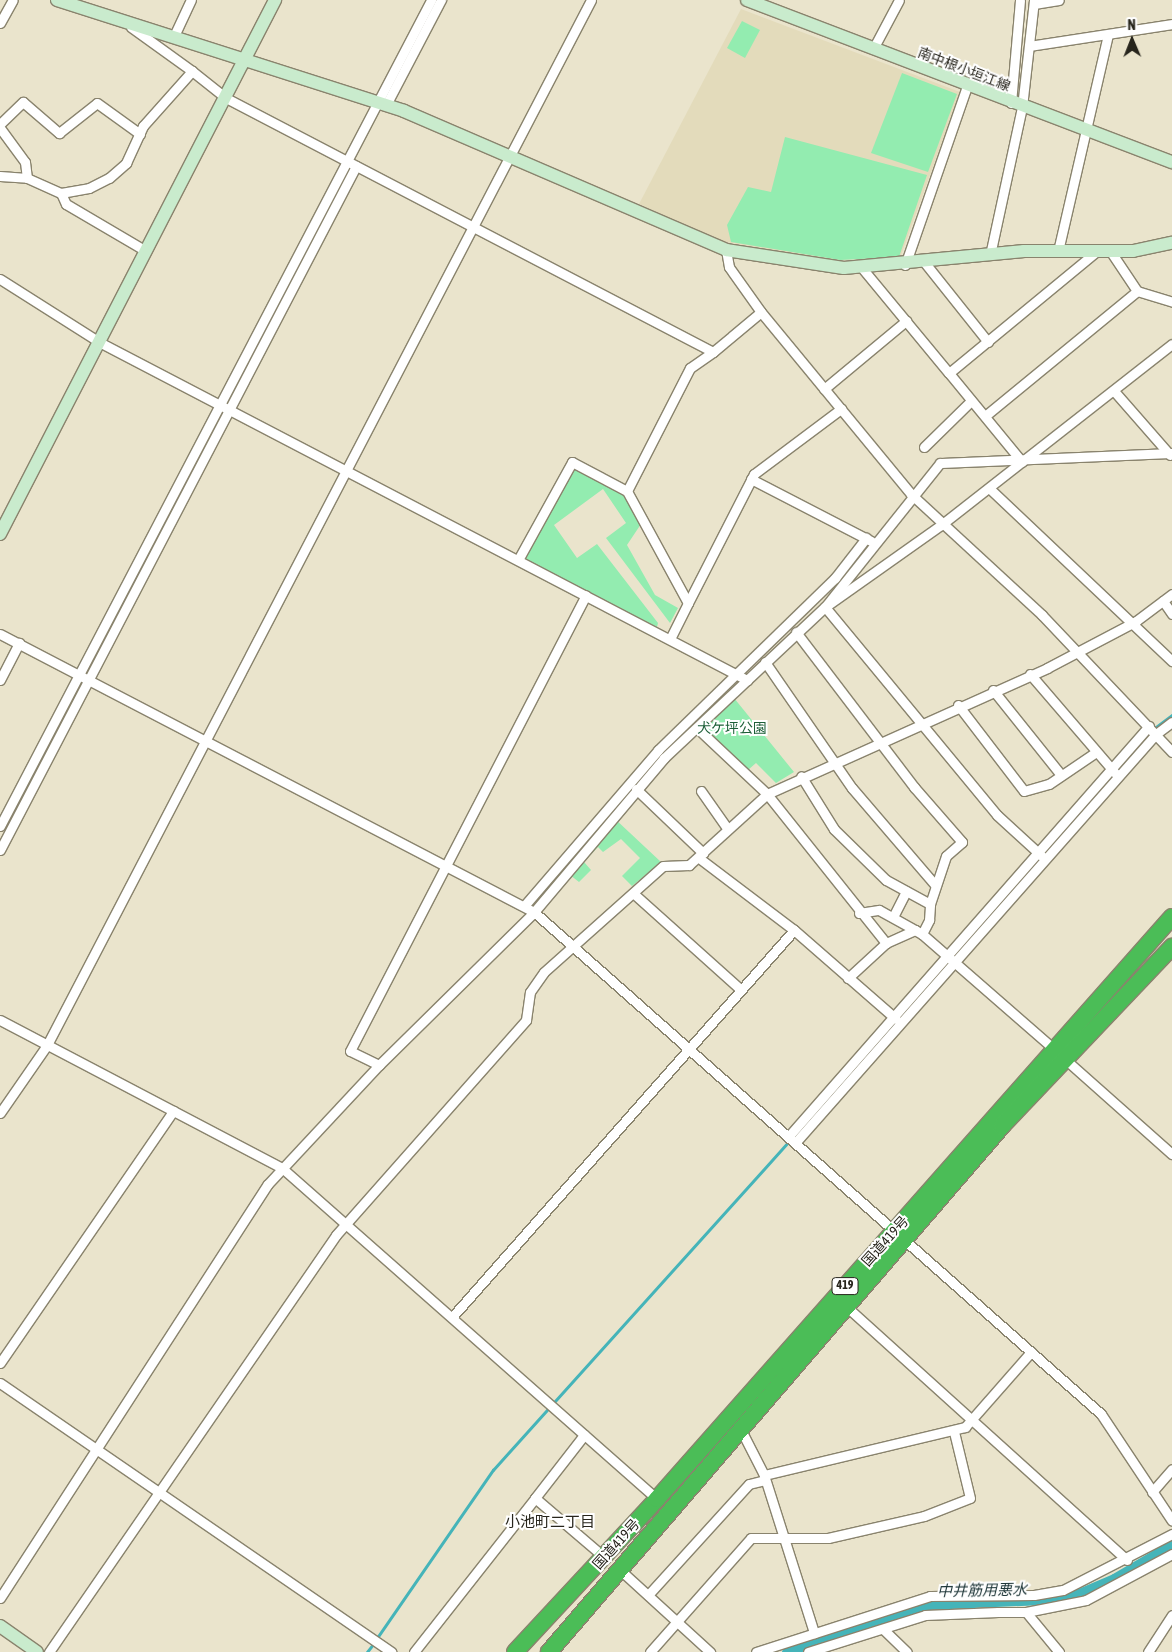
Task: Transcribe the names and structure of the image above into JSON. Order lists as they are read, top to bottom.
{
  "streets": {
    "highway": ["国道419号", "419"],
    "street": ["南中根小垣江線"]
  },
  "districts": ["小池町二丁目"],
  "water": ["中井筋用悪水"],
  "parks": ["犬ケ坪公園"],
  "north": "top"
}
